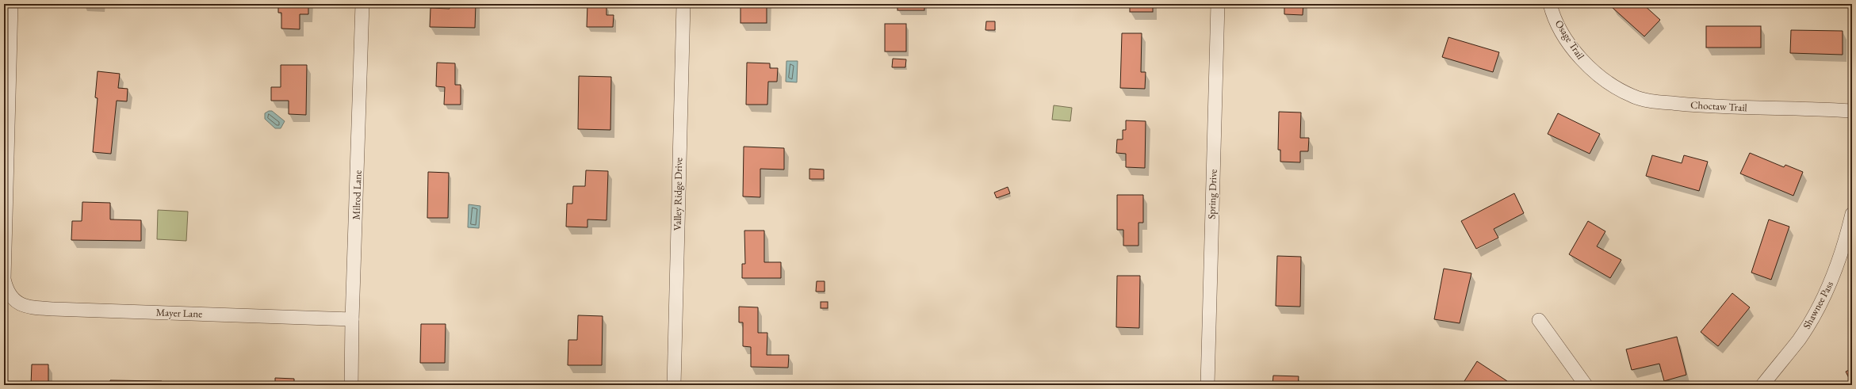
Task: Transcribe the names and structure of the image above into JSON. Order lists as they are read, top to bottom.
{
  "streets": {
    "street": [
      "Osage Trail",
      "Choctaw Trail",
      "Valley Ridge Drive",
      "Spring Drive",
      "Milrod Lane",
      "Shawnee Pass",
      "Mayer Lane"
    ]
  },
  "crossings": [
    ["Osage Trail", "Choctaw Trail"],
    ["Milrod Lane", "Mayer Lane"]
  ]
}
